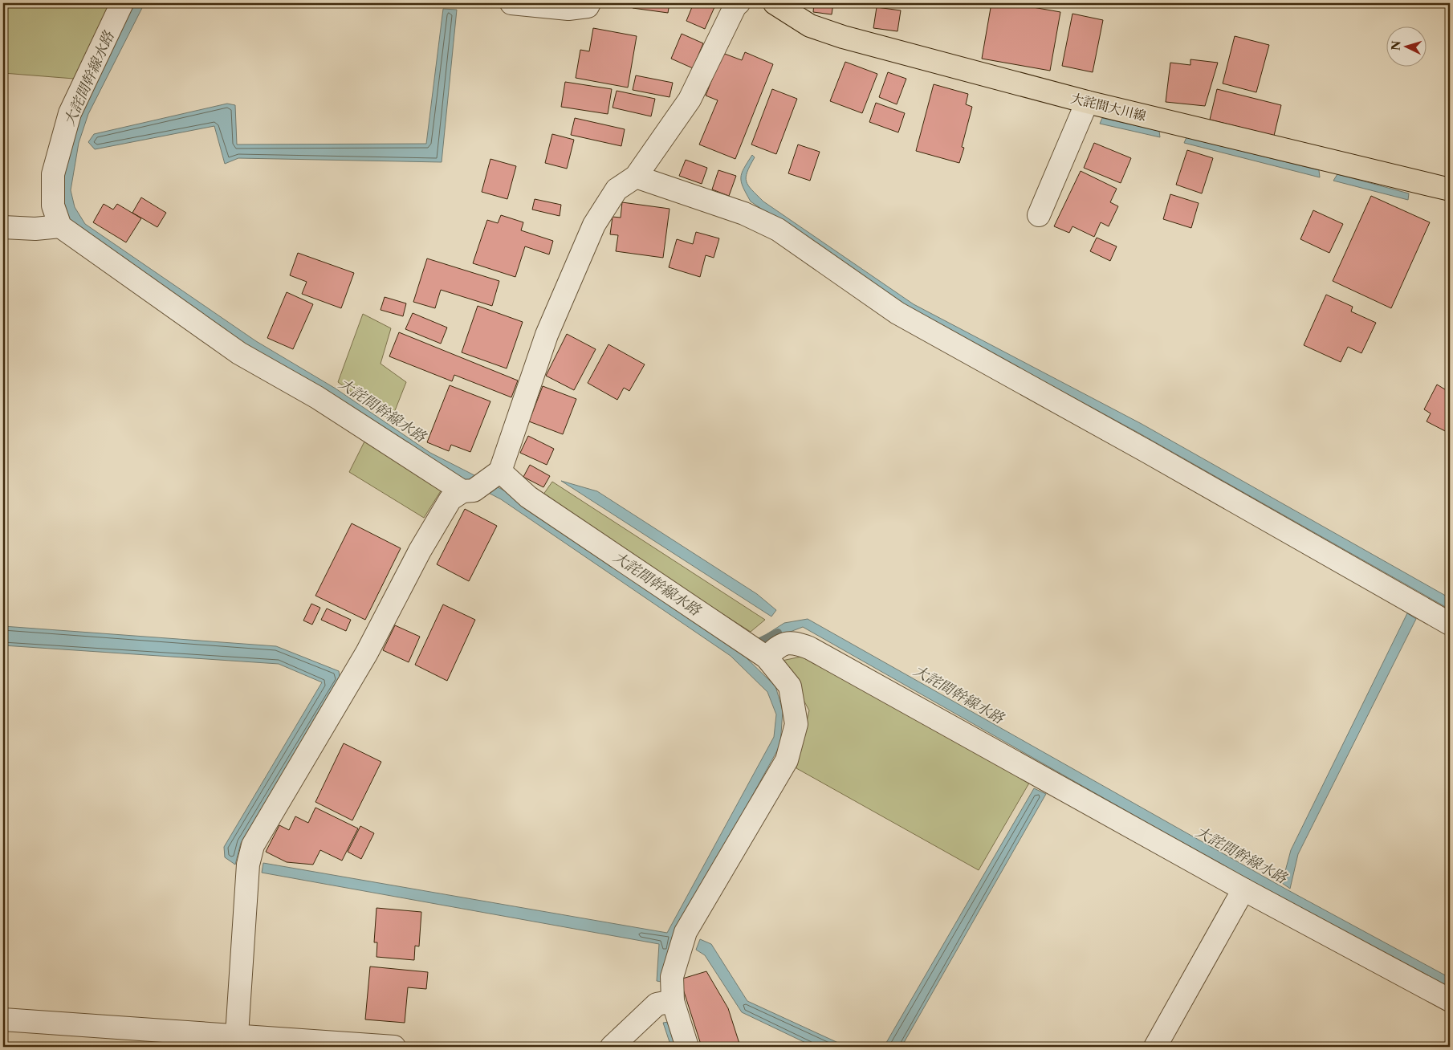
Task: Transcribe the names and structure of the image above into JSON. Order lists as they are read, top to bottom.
{
  "streets": {
    "main road": ["大詫間大川線"]
  },
  "water": ["大詫間幹線水路"],
  "north": "left"
}
